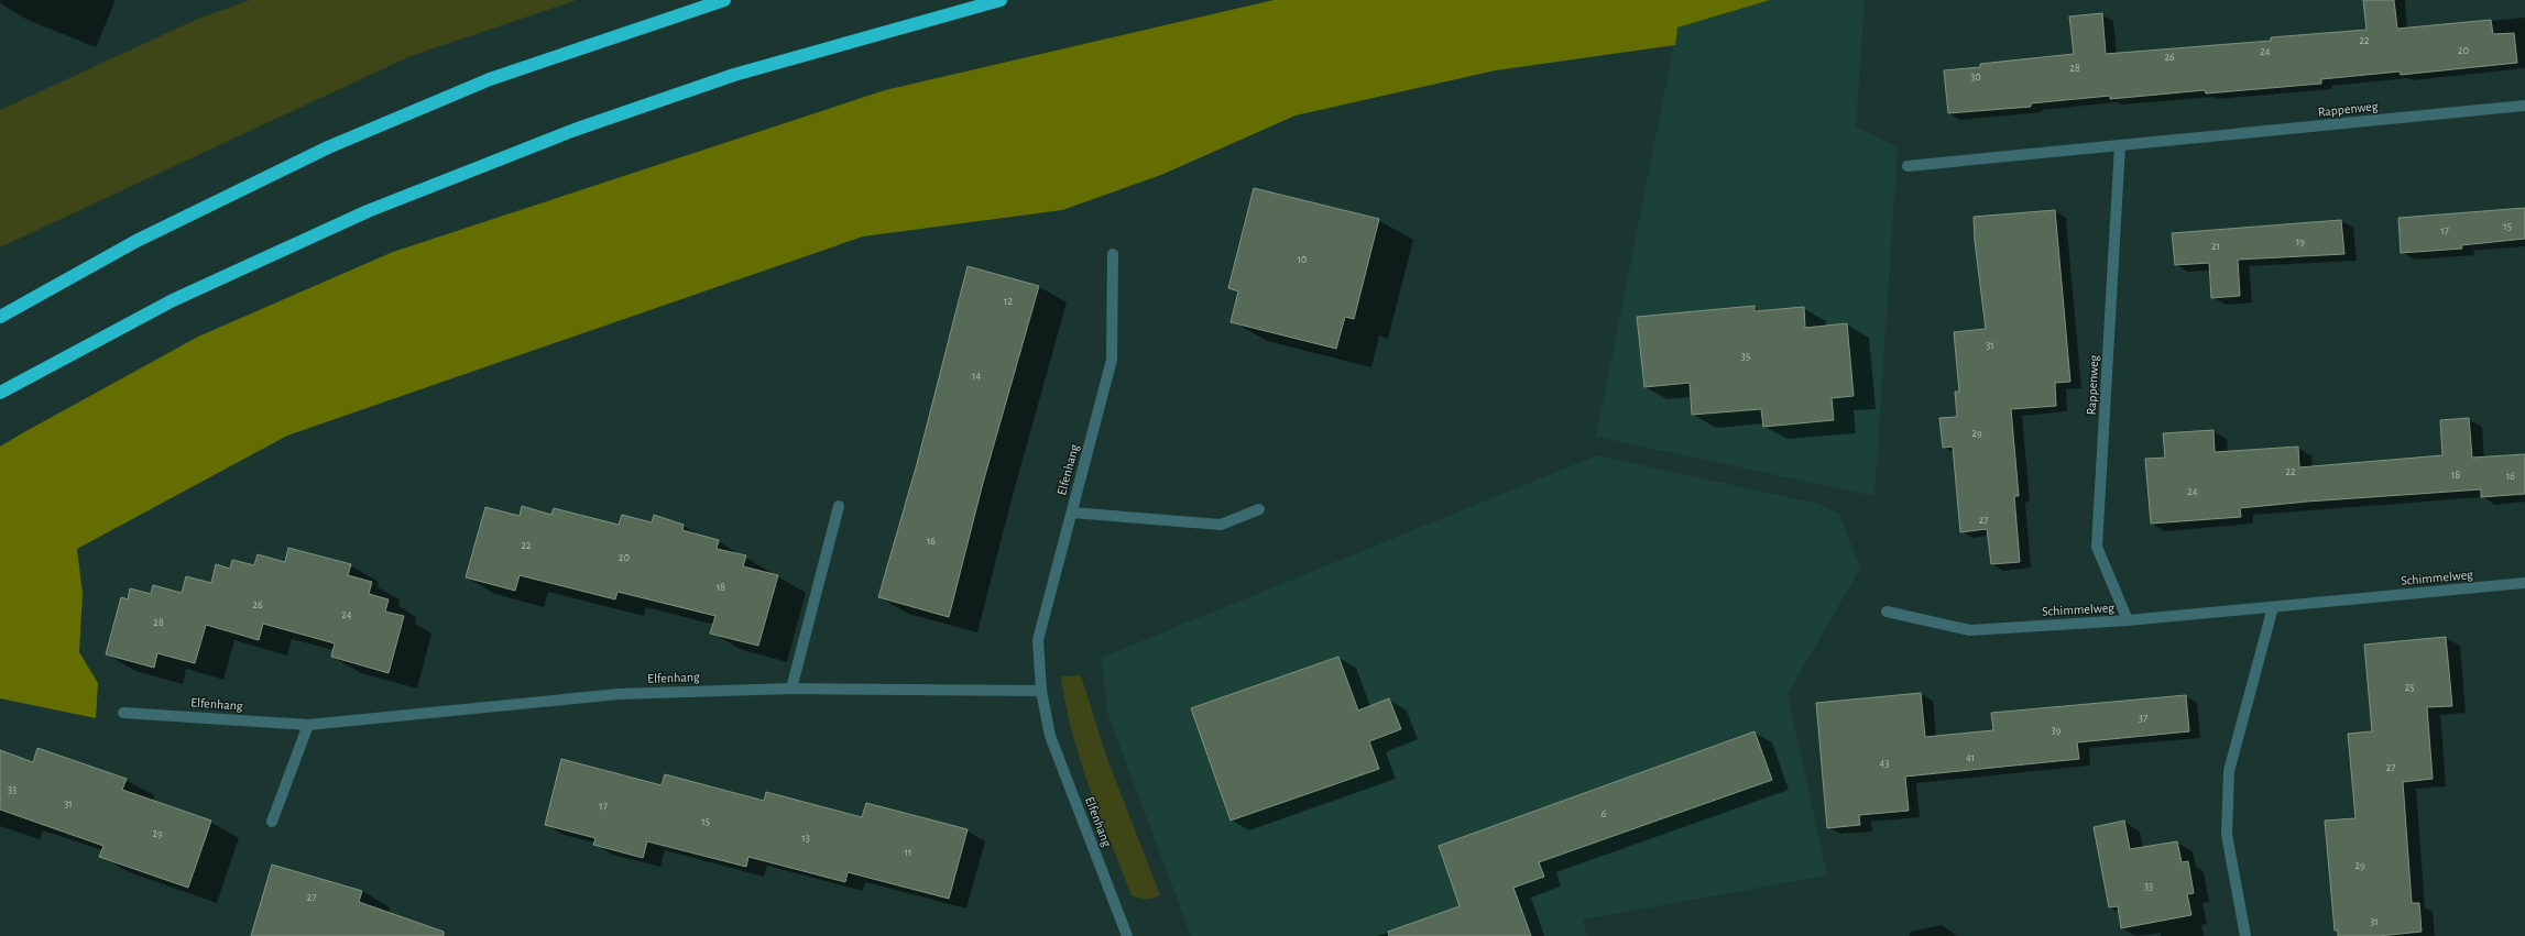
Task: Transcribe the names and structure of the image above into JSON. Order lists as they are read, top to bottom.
{
  "streets": {
    "street": ["Rappenweg", "Elfenhang", "Schimmelweg"]
  },
  "crossings": [
    ["Rappenweg", "Schimmelweg"]
  ],
  "house_numbers": [
    "22",
    "20",
    "24",
    "26",
    "28",
    "30",
    "15",
    "17",
    "19",
    "21",
    "10",
    "12",
    "31",
    "35",
    "14",
    "29",
    "22",
    "18",
    "16",
    "24",
    "27",
    "16",
    "22",
    "20",
    "18",
    "26",
    "24",
    "28",
    "25",
    "37",
    "39",
    "41",
    "43",
    "27",
    "33",
    "31",
    "17",
    "6",
    "15",
    "29",
    "13",
    "11",
    "29",
    "33",
    "27",
    "31"
  ]
}
